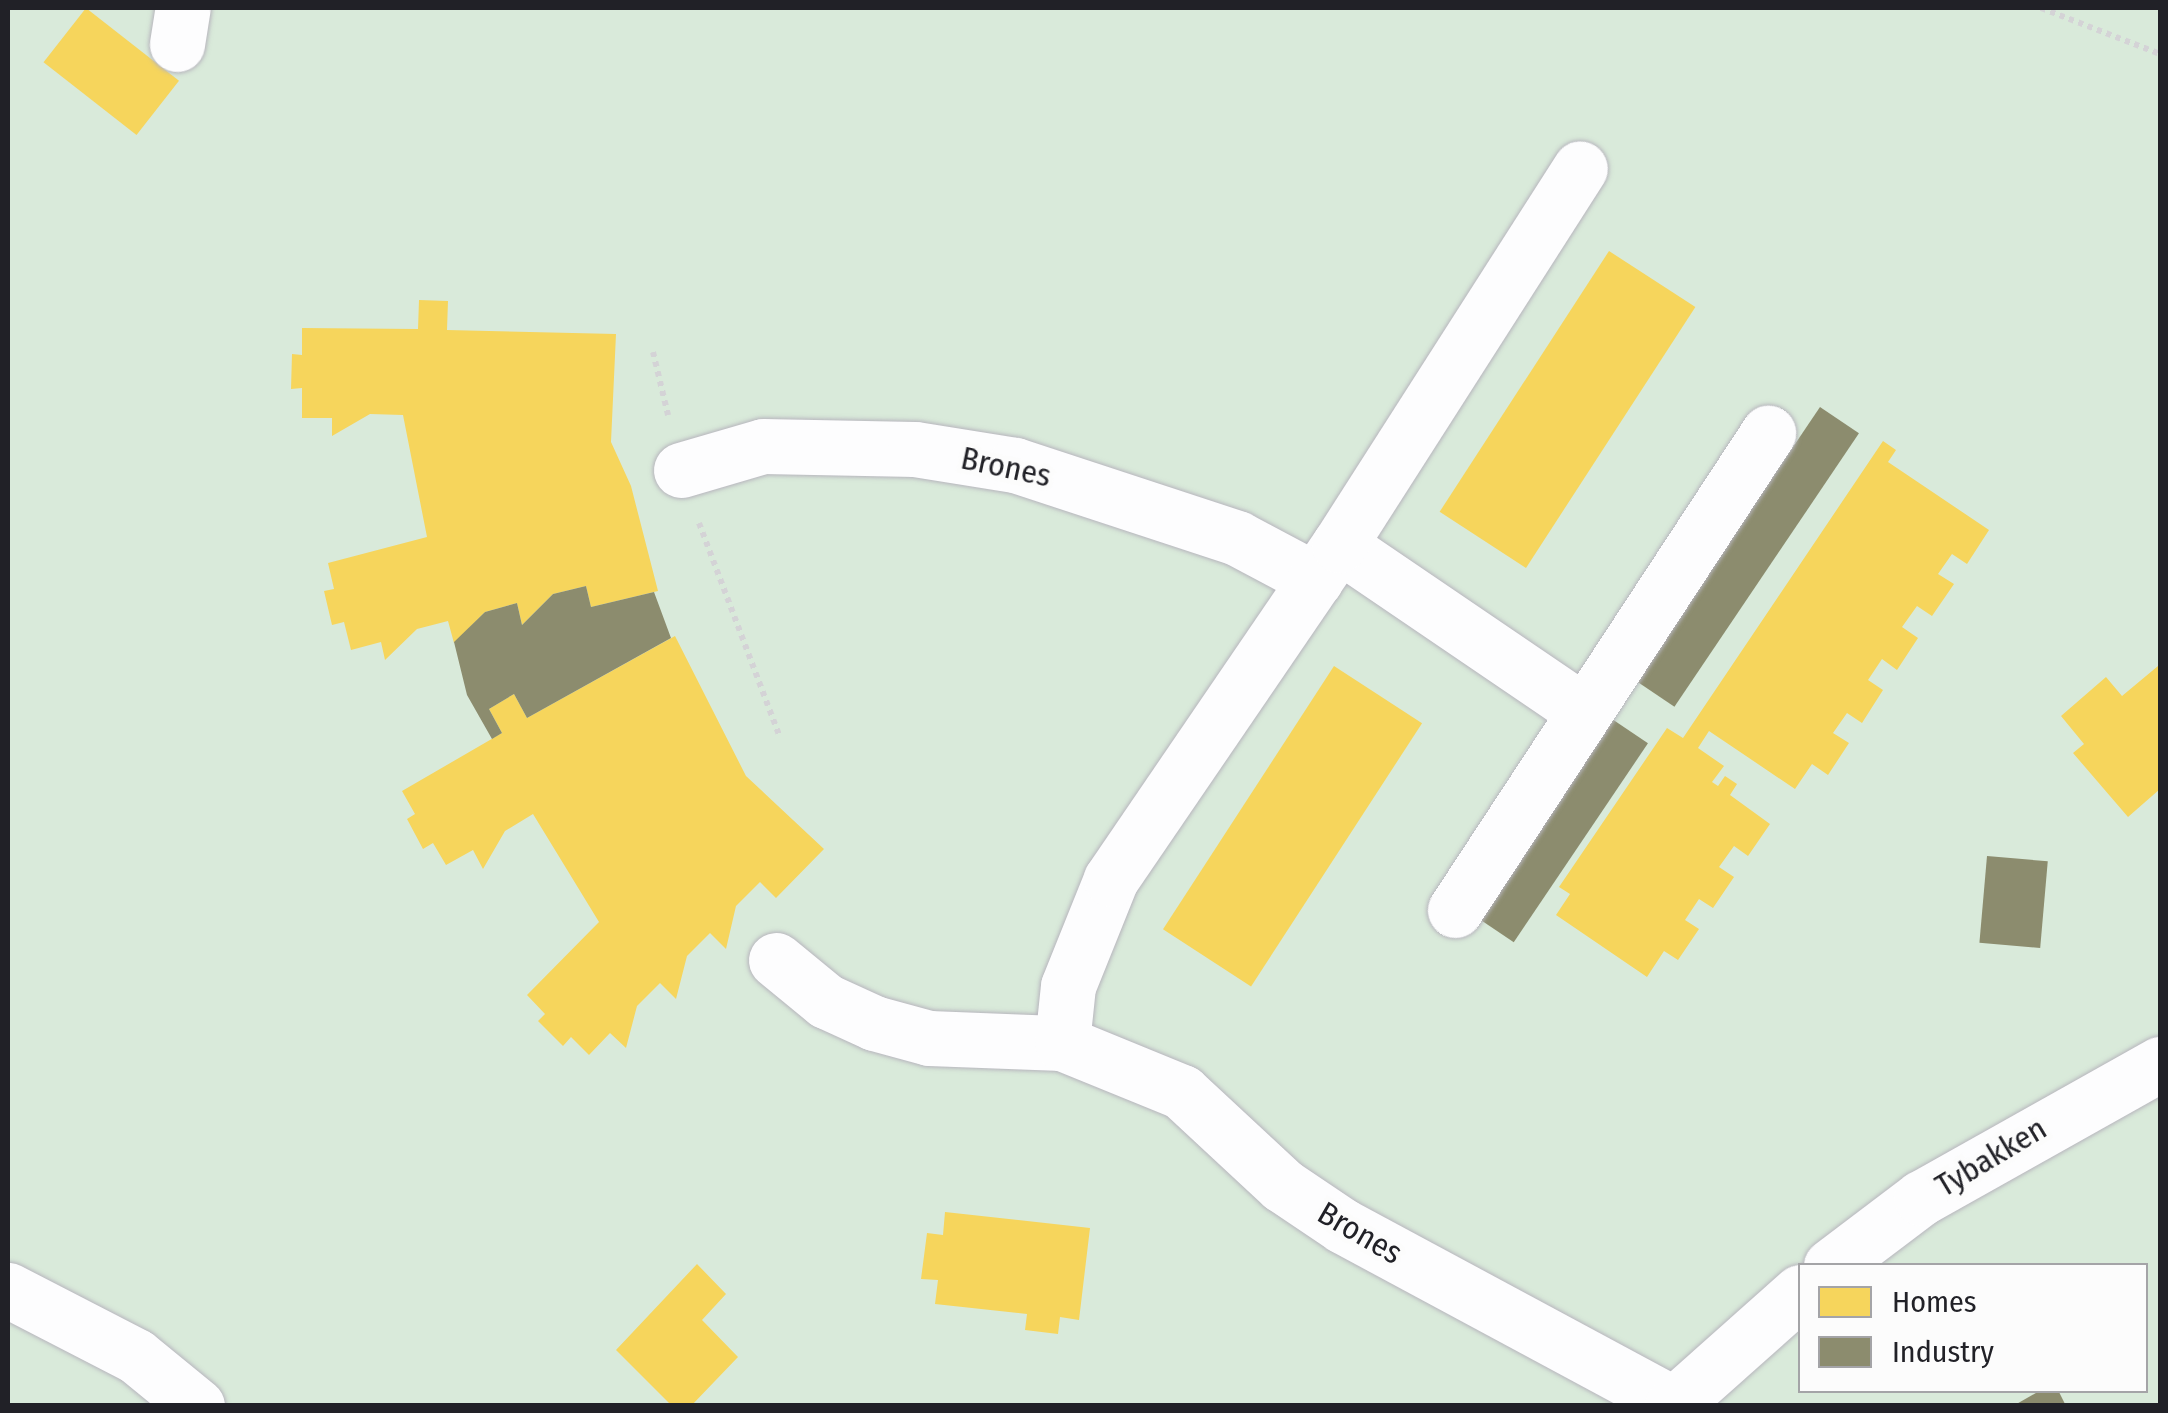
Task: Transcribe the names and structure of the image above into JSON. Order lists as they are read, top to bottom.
{
  "streets": {
    "street": ["Brones", "Tybakken"]
  },
  "legend": ["Homes", "Industry"]
}
